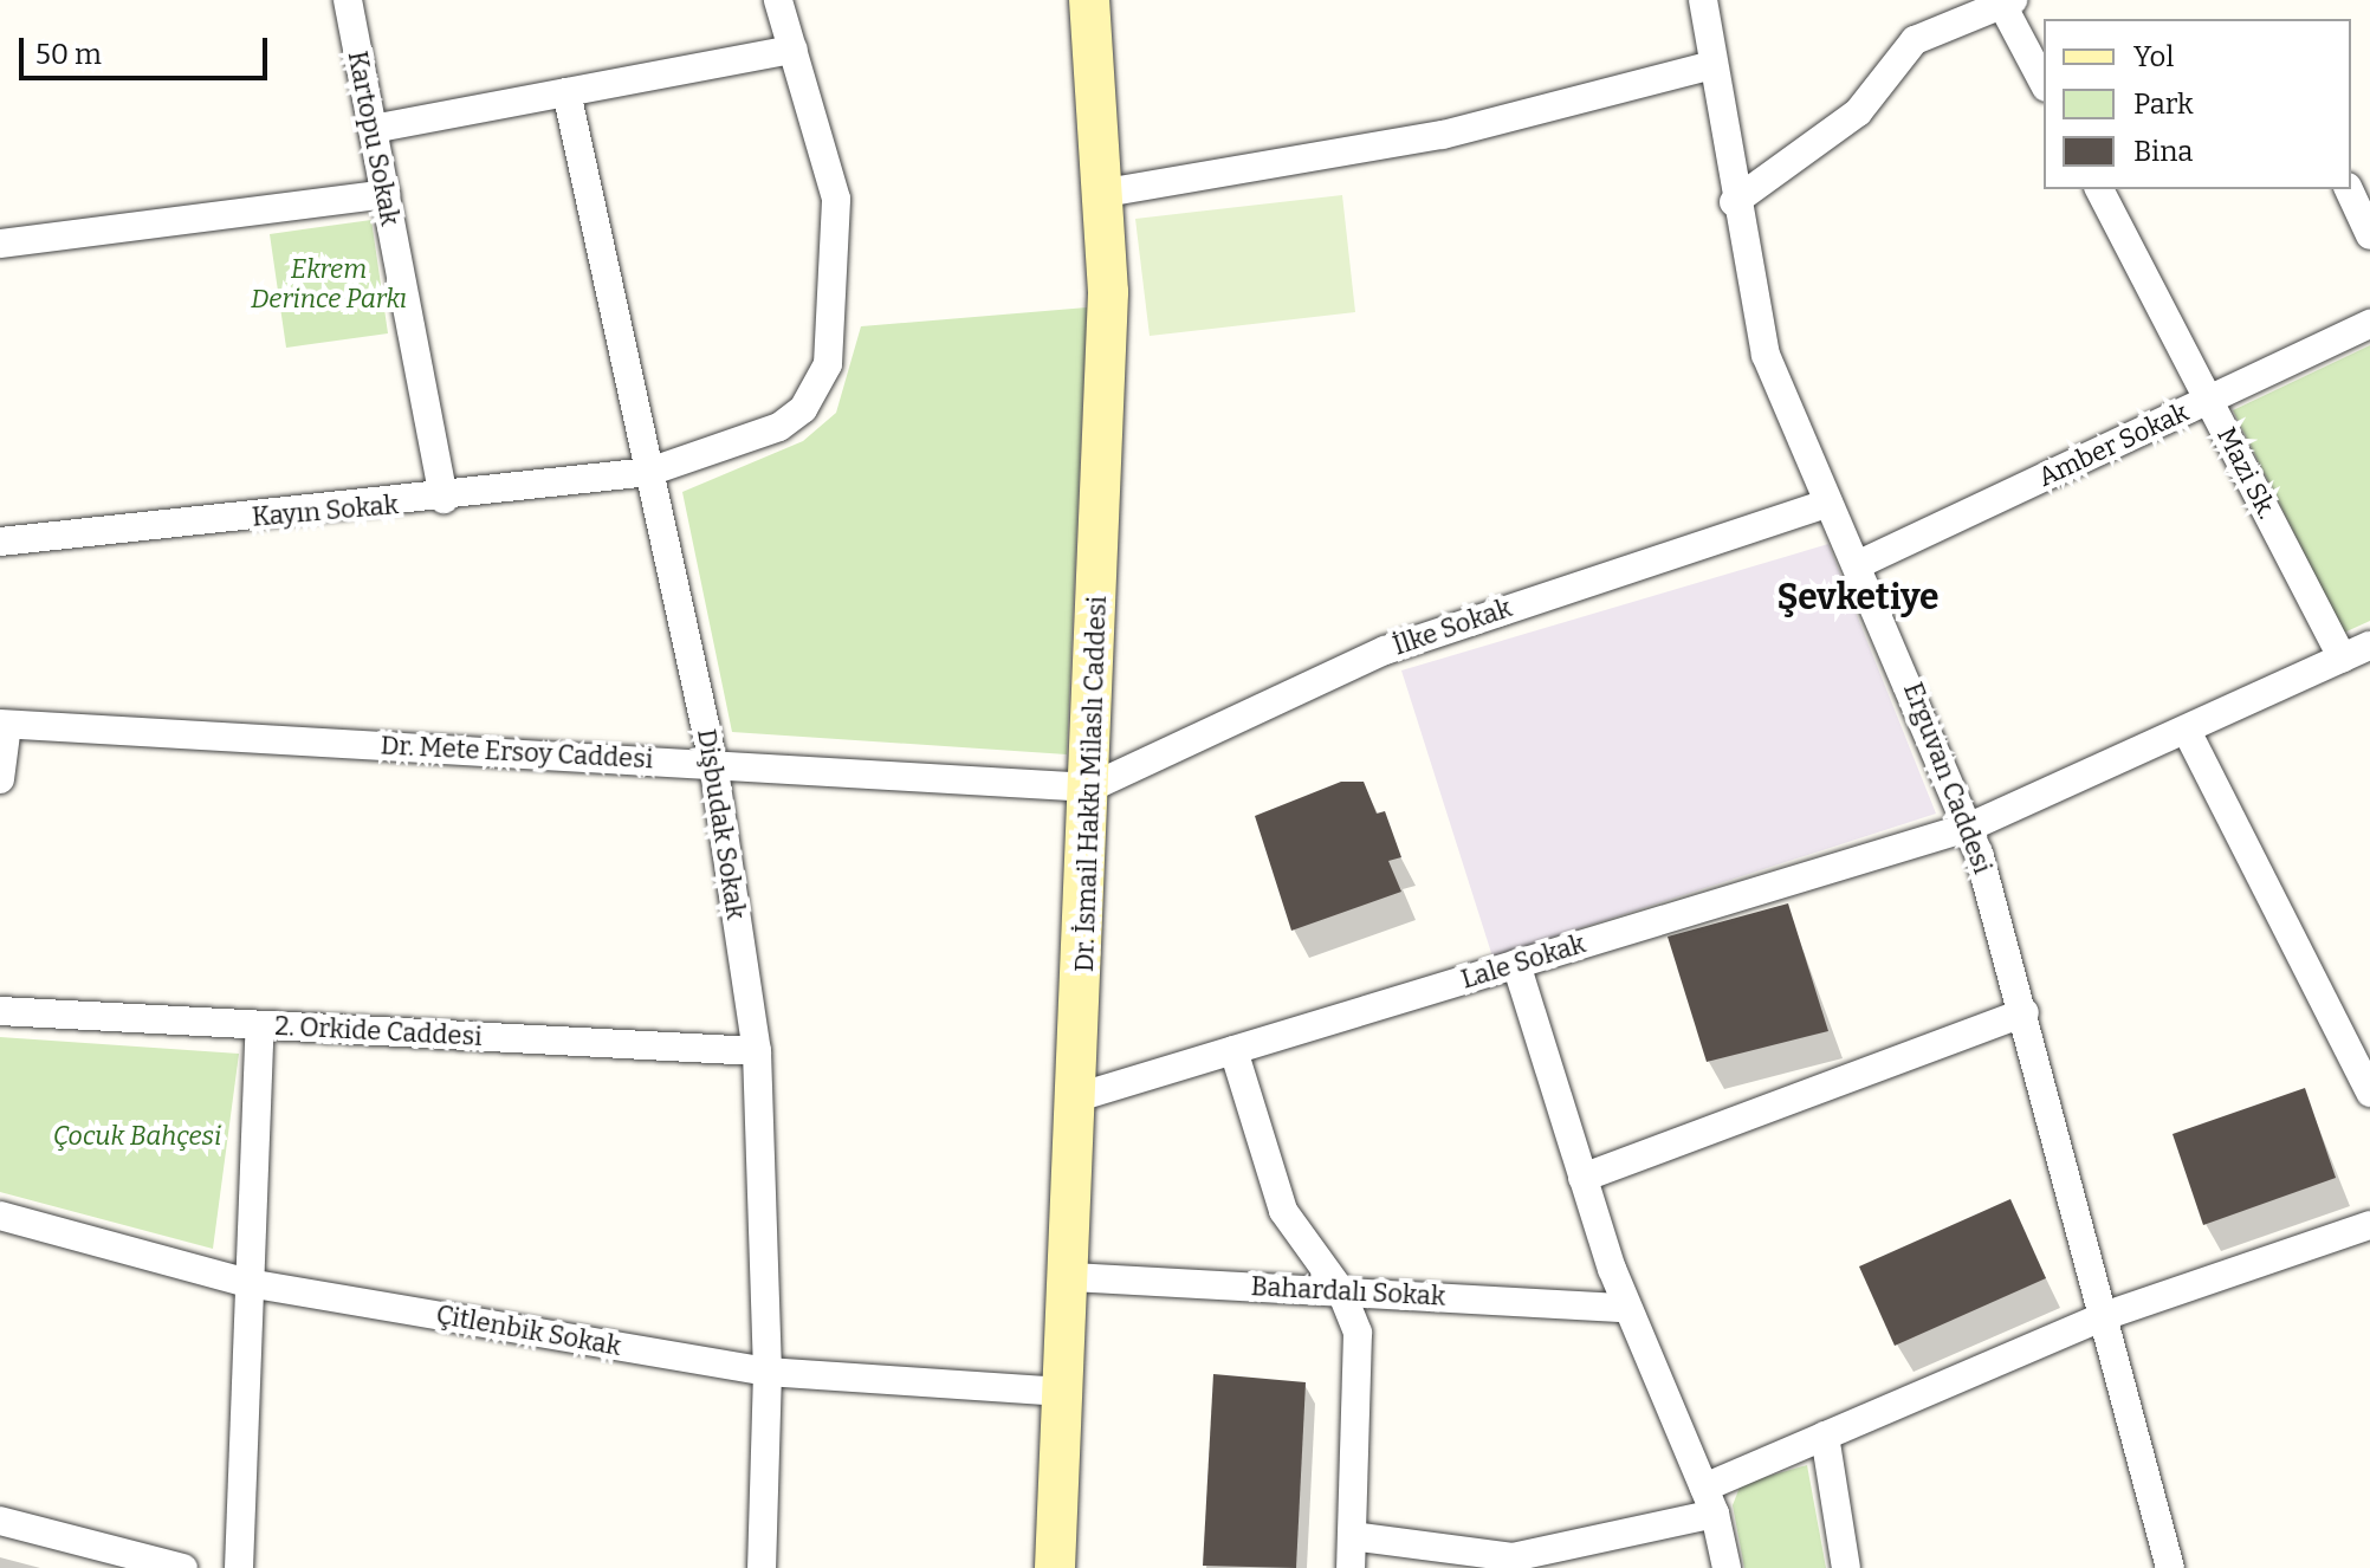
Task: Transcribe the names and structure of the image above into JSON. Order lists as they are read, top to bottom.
{
  "streets": {
    "street": [
      "Kartopu Sokak",
      "Amber Sokak",
      "Mazi Sk.",
      "Kayın Sokak",
      "İlke Sokak",
      "Dr. Mete Ersoy Caddesi",
      "Erguvan Caddesi",
      "Dr. İsmail Hakkı Milaslı Caddesi",
      "Dişbudak Sokak",
      "Lale Sokak",
      "2. Orkide Caddesi",
      "Bahardalı Sokak",
      "Çitlenbik Sokak"
    ]
  },
  "crossings": [
    ["Kartopu Sokak", "Kayın Sokak"],
    ["Amber Sokak", "Mazi Sk."],
    ["Amber Sokak", "Erguvan Caddesi"],
    ["Mazi Sk.", "Lale Sokak"],
    ["Kayın Sokak", "Dişbudak Sokak"],
    ["İlke Sokak", "Dr. Mete Ersoy Caddesi"],
    ["İlke Sokak", "Erguvan Caddesi"],
    ["İlke Sokak", "Dr. İsmail Hakkı Milaslı Caddesi"],
    ["Dr. Mete Ersoy Caddesi", "Dr. İsmail Hakkı Milaslı Caddesi"],
    ["Dr. Mete Ersoy Caddesi", "Dişbudak Sokak"],
    ["Erguvan Caddesi", "Lale Sokak"],
    ["Dr. İsmail Hakkı Milaslı Caddesi", "Lale Sokak"],
    ["Dr. İsmail Hakkı Milaslı Caddesi", "Bahardalı Sokak"],
    ["Dr. İsmail Hakkı Milaslı Caddesi", "Çitlenbik Sokak"],
    ["Dişbudak Sokak", "2. Orkide Caddesi"],
    ["Dişbudak Sokak", "Çitlenbik Sokak"]
  ],
  "districts": ["Şevketiye"],
  "parks": ["Ekrem Derince Parkı", "Çocuk Bahçesi"],
  "legend": ["Yol", "Park", "Bina"],
  "scale_bar": "50 m"
}
